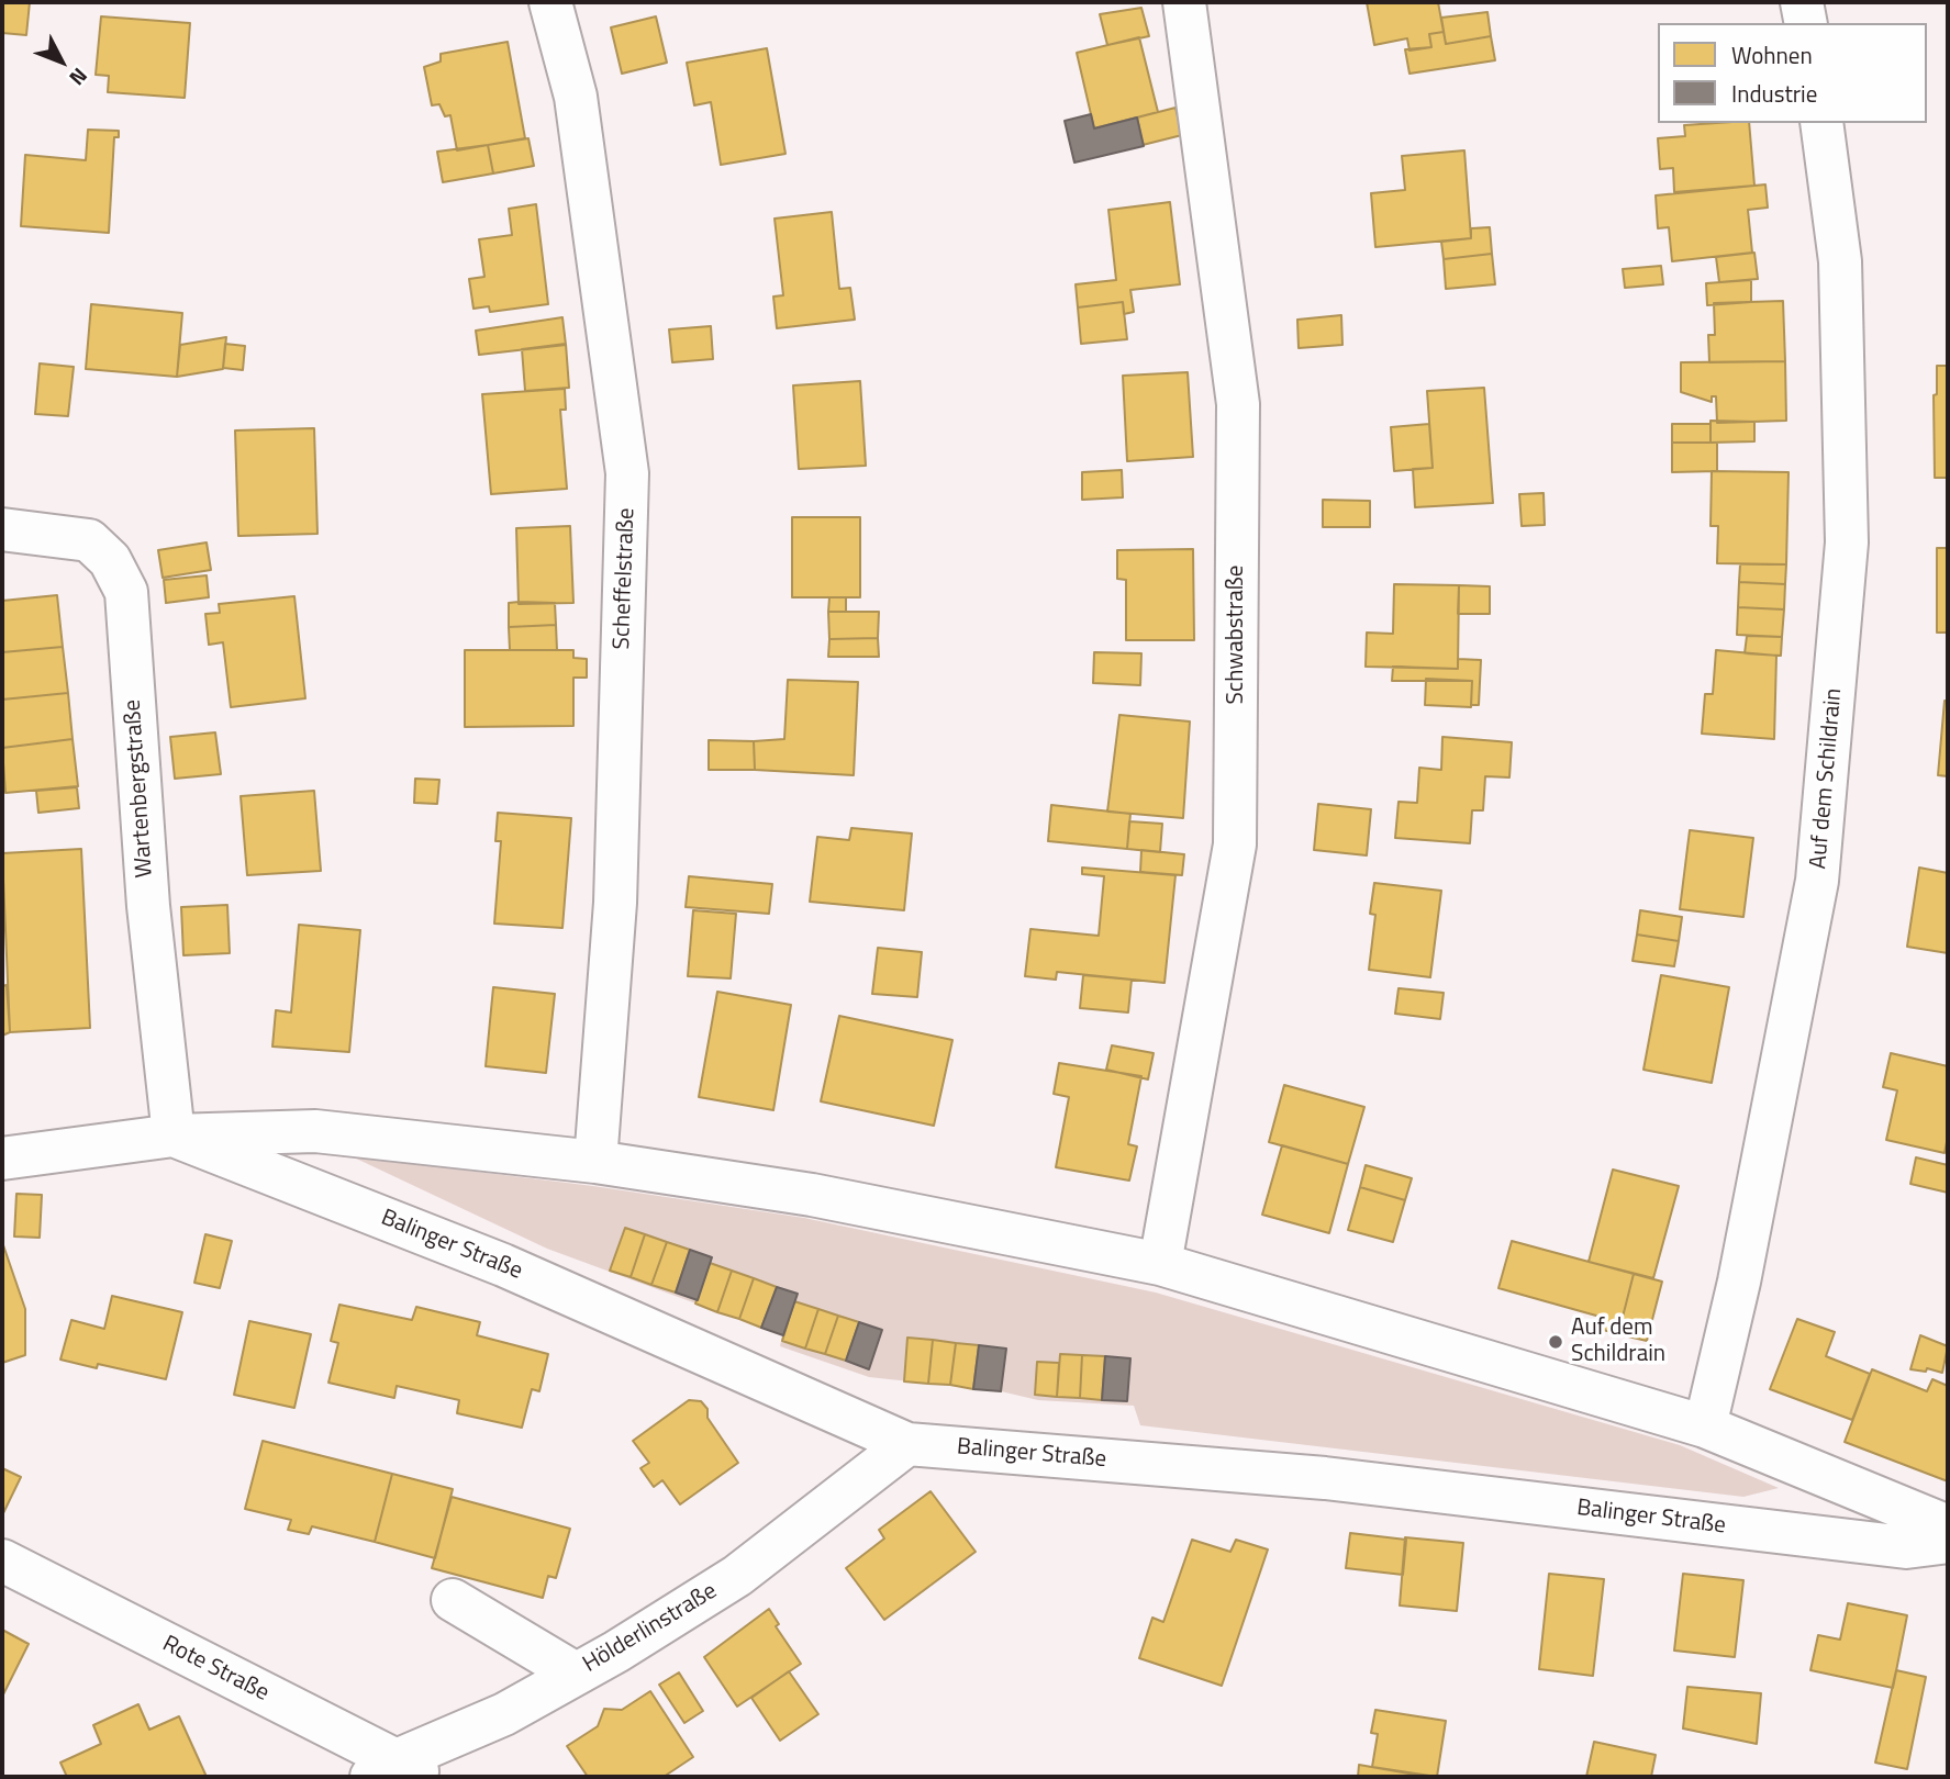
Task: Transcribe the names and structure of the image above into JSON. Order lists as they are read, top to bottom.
{
  "streets": {
    "street": [
      "Scheffelstraße",
      "Schwabstraße",
      "Auf dem Schildrain",
      "Wartenbergstraße",
      "Balinger Straße",
      "Hölderlinstraße",
      "Rote Straße"
    ]
  },
  "crossings": [
    ["Scheffelstraße", "Balinger Straße"],
    ["Schwabstraße", "Balinger Straße"],
    ["Auf dem Schildrain", "Balinger Straße"],
    ["Wartenbergstraße", "Balinger Straße"],
    ["Balinger Straße", "Hölderlinstraße"],
    ["Hölderlinstraße", "Rote Straße"]
  ],
  "places": ["Auf dem Schildrain"],
  "legend": ["Wohnen", "Industrie"],
  "north": "bottom right"
}
